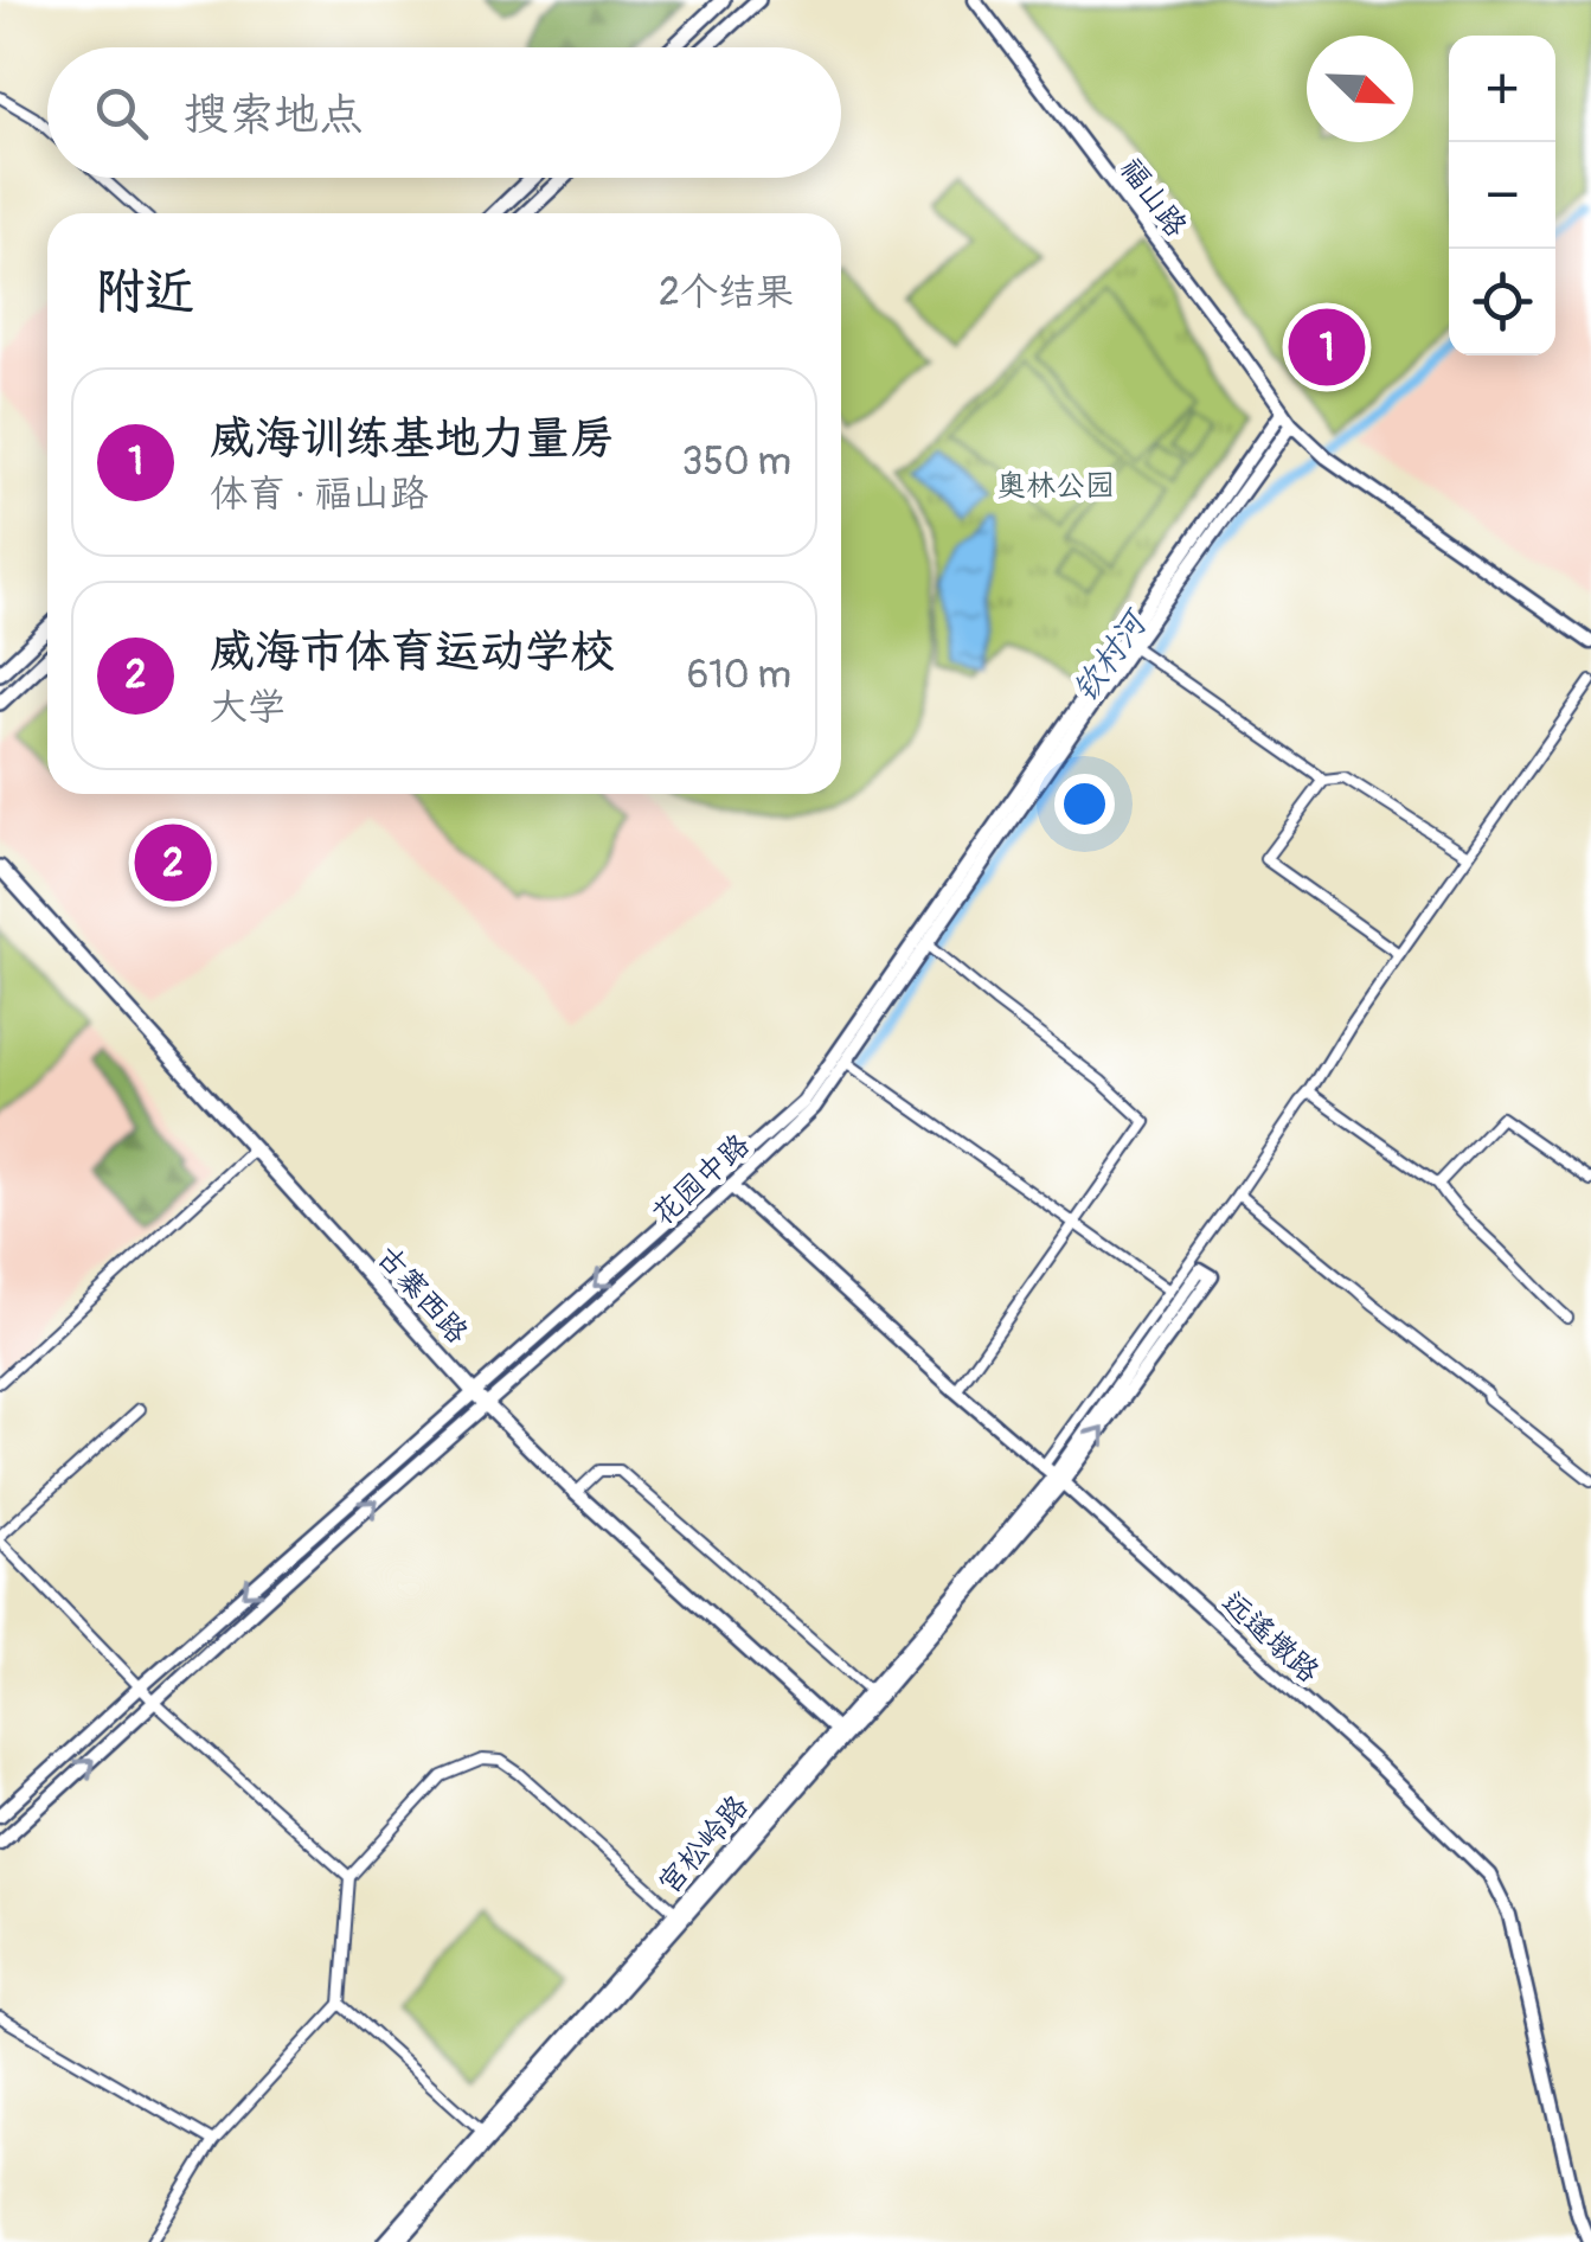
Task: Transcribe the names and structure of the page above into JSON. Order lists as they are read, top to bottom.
{
  "streets": {
    "main road": [
      "福山路",
      "花园中路",
      "古寨西路",
      "远遥墩路",
      "宫松岭路"
    ]
  },
  "crossings": [
    ["福山路", "花园中路"],
    ["花园中路", "古寨西路"],
    ["花园中路", "远遥墩路"],
    ["古寨西路", "宫松岭路"],
    ["远遥墩路", "宫松岭路"]
  ],
  "water": ["钦村河"],
  "parks": ["奥林公园"],
  "north": "bottom right",
  "page": {
    "map_buttons": ["+", "−"],
    "search": "搜索地点",
    "heading": ["附近", "2个结果"],
    "pins": ["1", "2"],
    "list": [
      {
        "mark": "1",
        "name": "威海训练基地力量房",
        "note": "体育 · 福山路",
        "value": "350 m"
      },
      {
        "mark": "2",
        "name": "威海市体育运动学校",
        "note": "大学",
        "value": "610 m"
      }
    ]
  }
}
